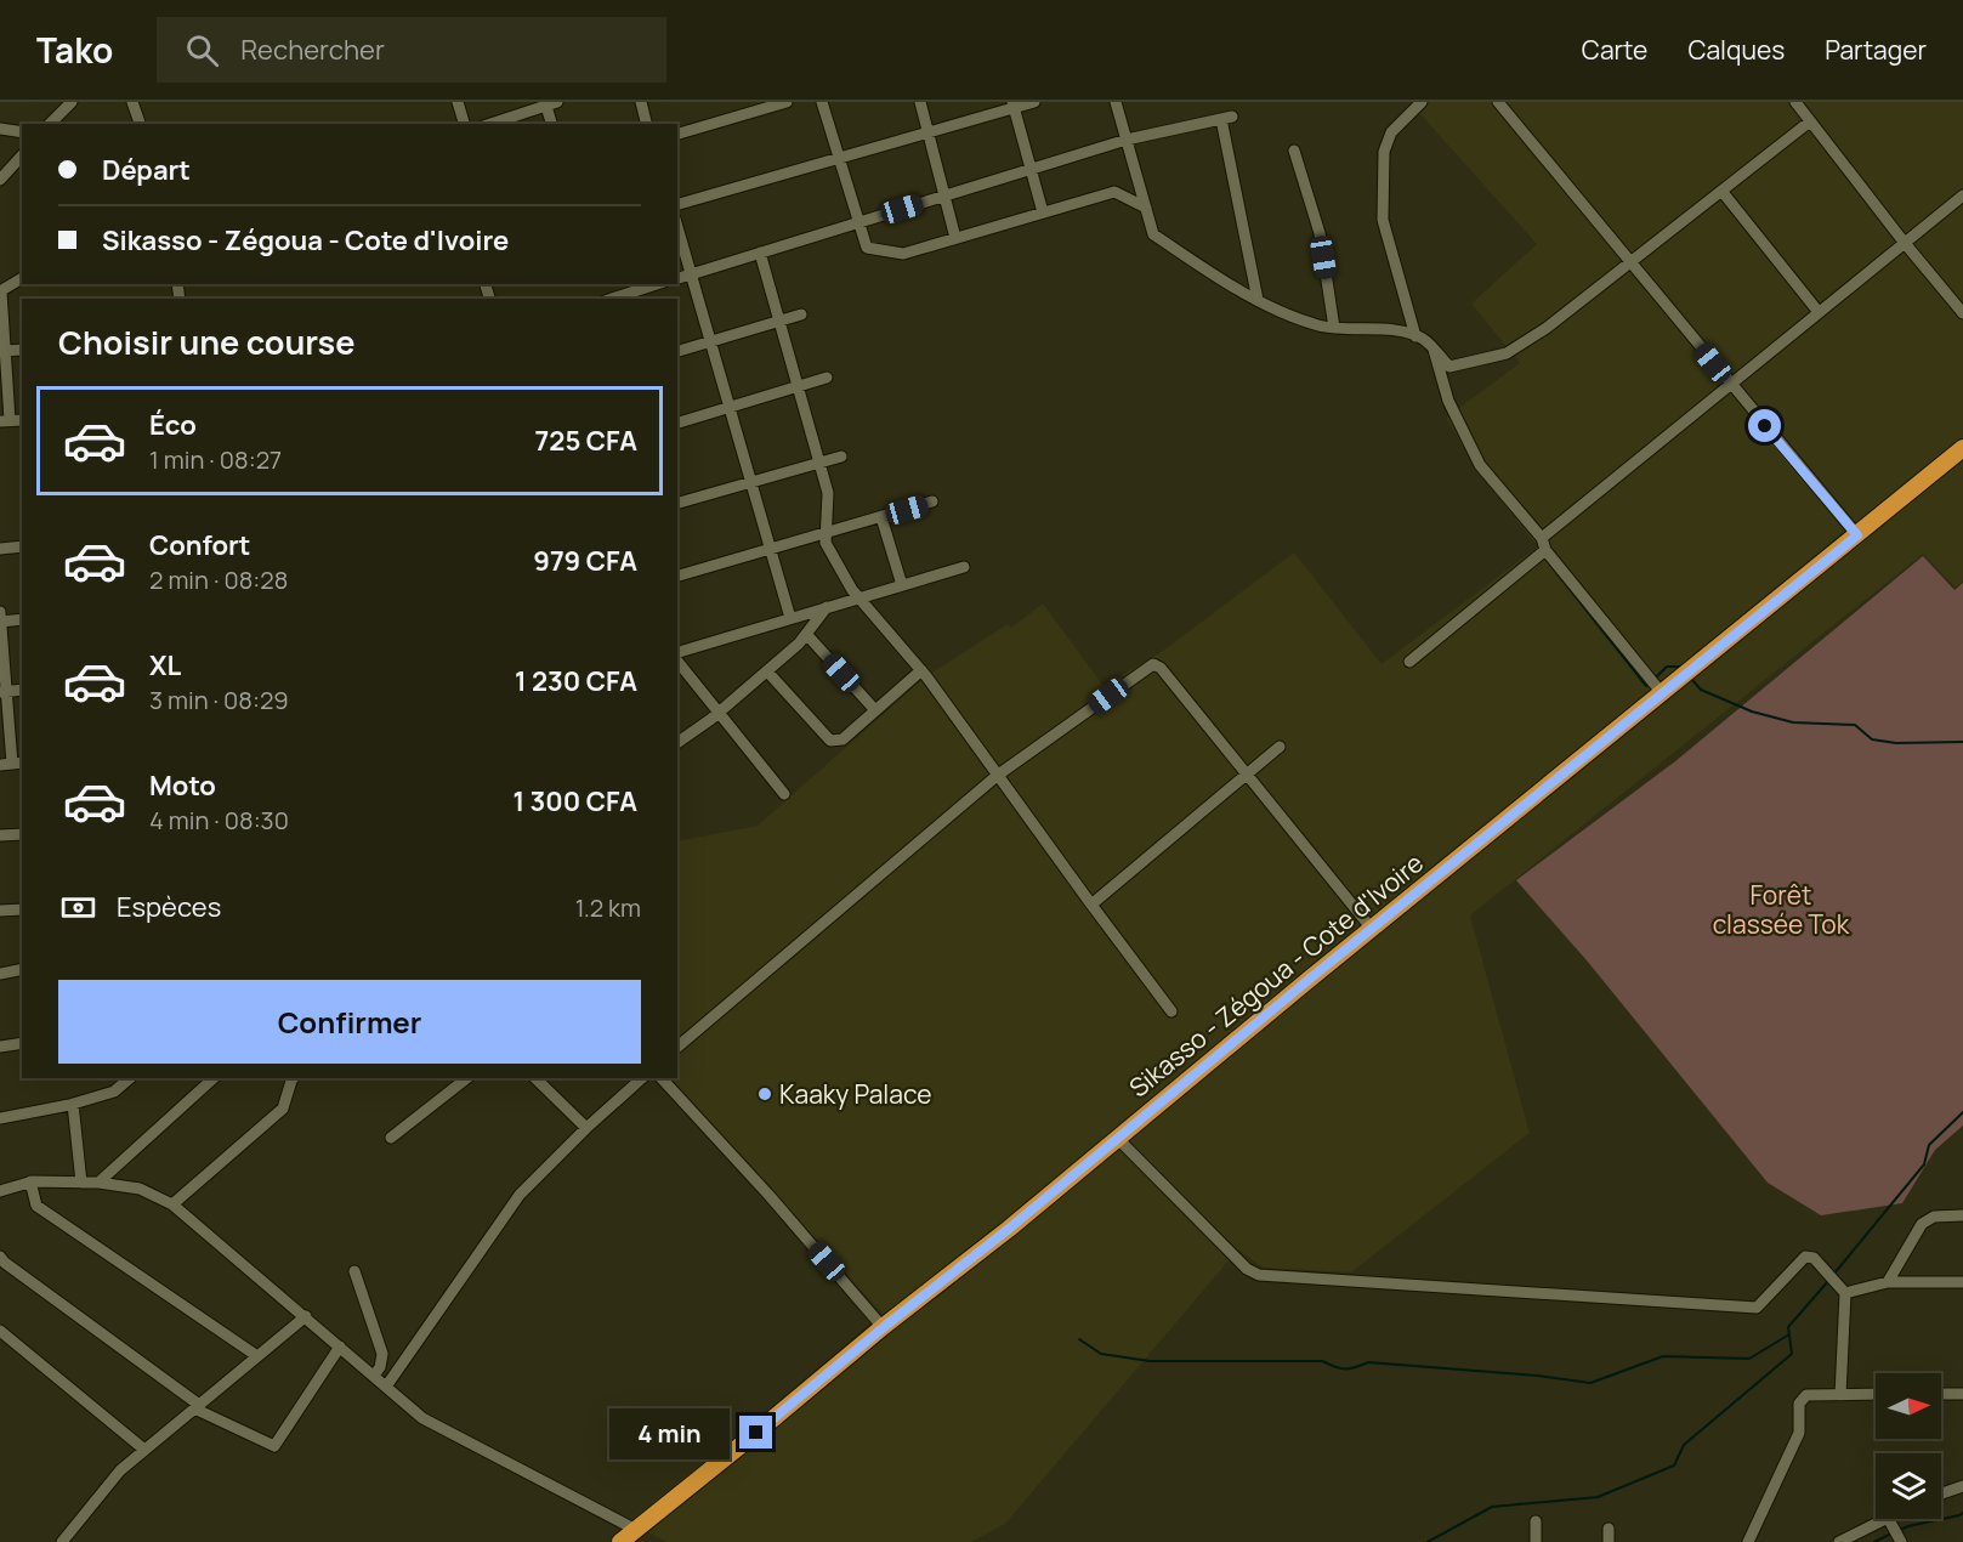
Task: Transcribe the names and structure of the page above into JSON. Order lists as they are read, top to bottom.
{
  "streets": {
    "highway": ["Sikasso - Zégoua - Cote d'Ivoire"]
  },
  "parks": ["Forêt classée Tok"],
  "places": ["Kaaky Palace"],
  "north": "right",
  "page": {
    "header": "Tako",
    "search": "Rechercher",
    "nav": ["Carte", "Calques", "Partager"],
    "banner": ["Départ", "Sikasso - Zégoua - Cote d'Ivoire"],
    "heading": "Choisir une course",
    "list": [
      {
        "name": "Éco",
        "note": "1 min · 08:27",
        "value": "725 CFA"
      },
      {
        "name": "Confort",
        "note": "2 min · 08:28",
        "value": "979 CFA"
      },
      {
        "name": "XL",
        "note": "3 min · 08:29",
        "value": "1 230 CFA"
      },
      {
        "name": "Moto",
        "note": "4 min · 08:30",
        "value": "1 300 CFA"
      }
    ],
    "pay": ["Espèces", "1.2 km"],
    "buttons": "Confirmer",
    "bubble": "4 min"
  }
}
